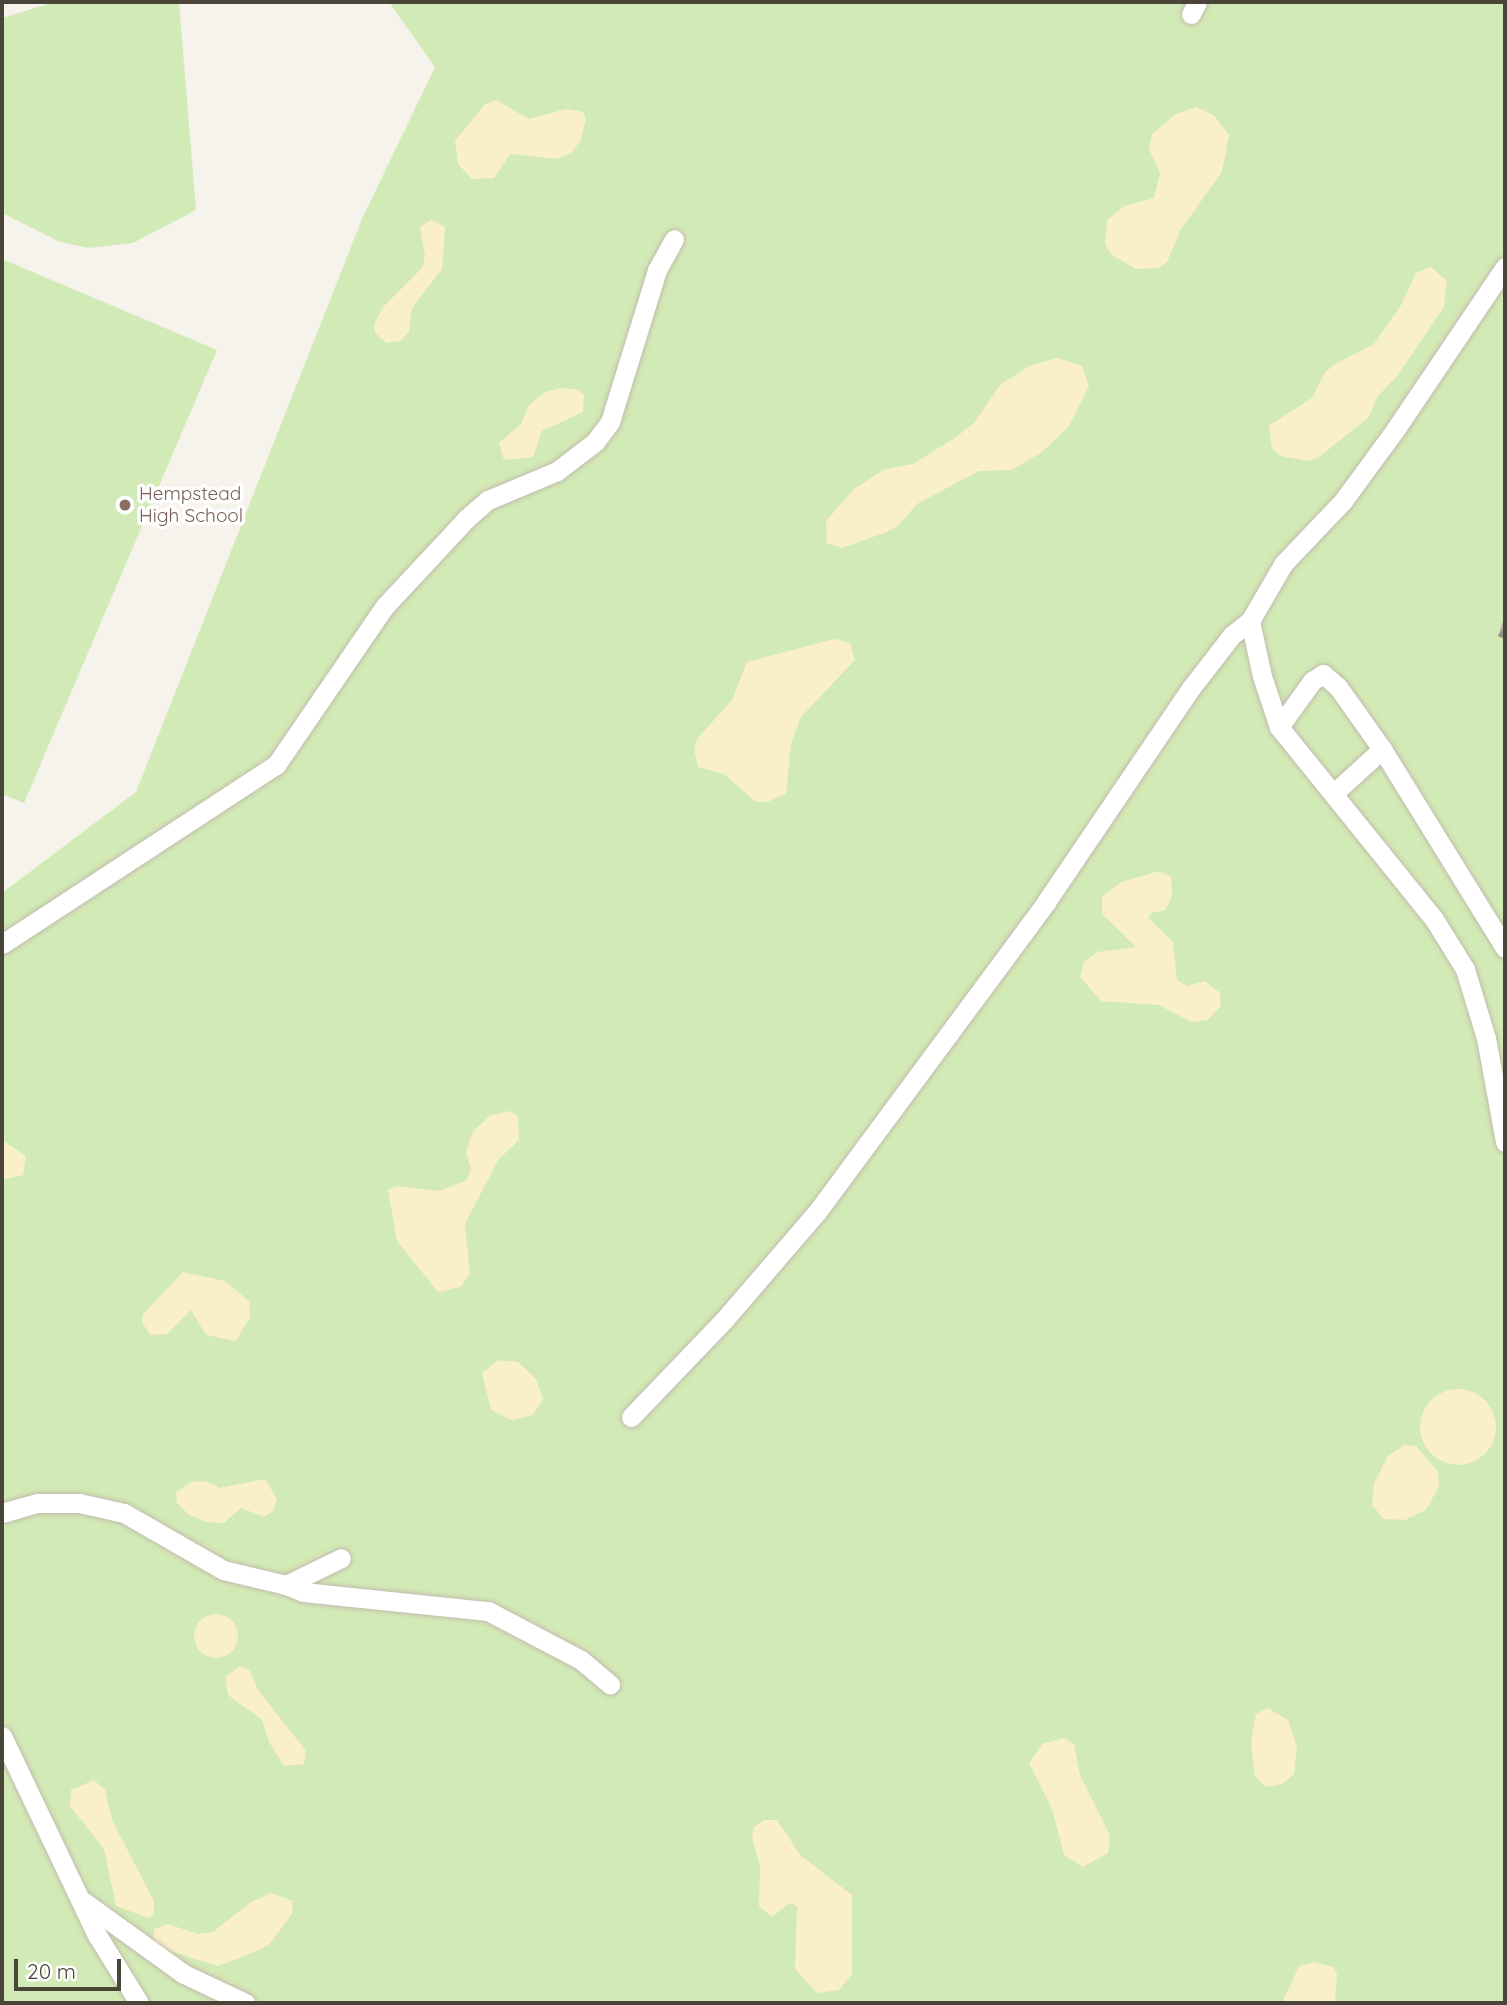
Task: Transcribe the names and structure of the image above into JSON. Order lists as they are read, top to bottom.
{
  "places": ["Hempstead High School"],
  "scale_bar": "20 m"
}
